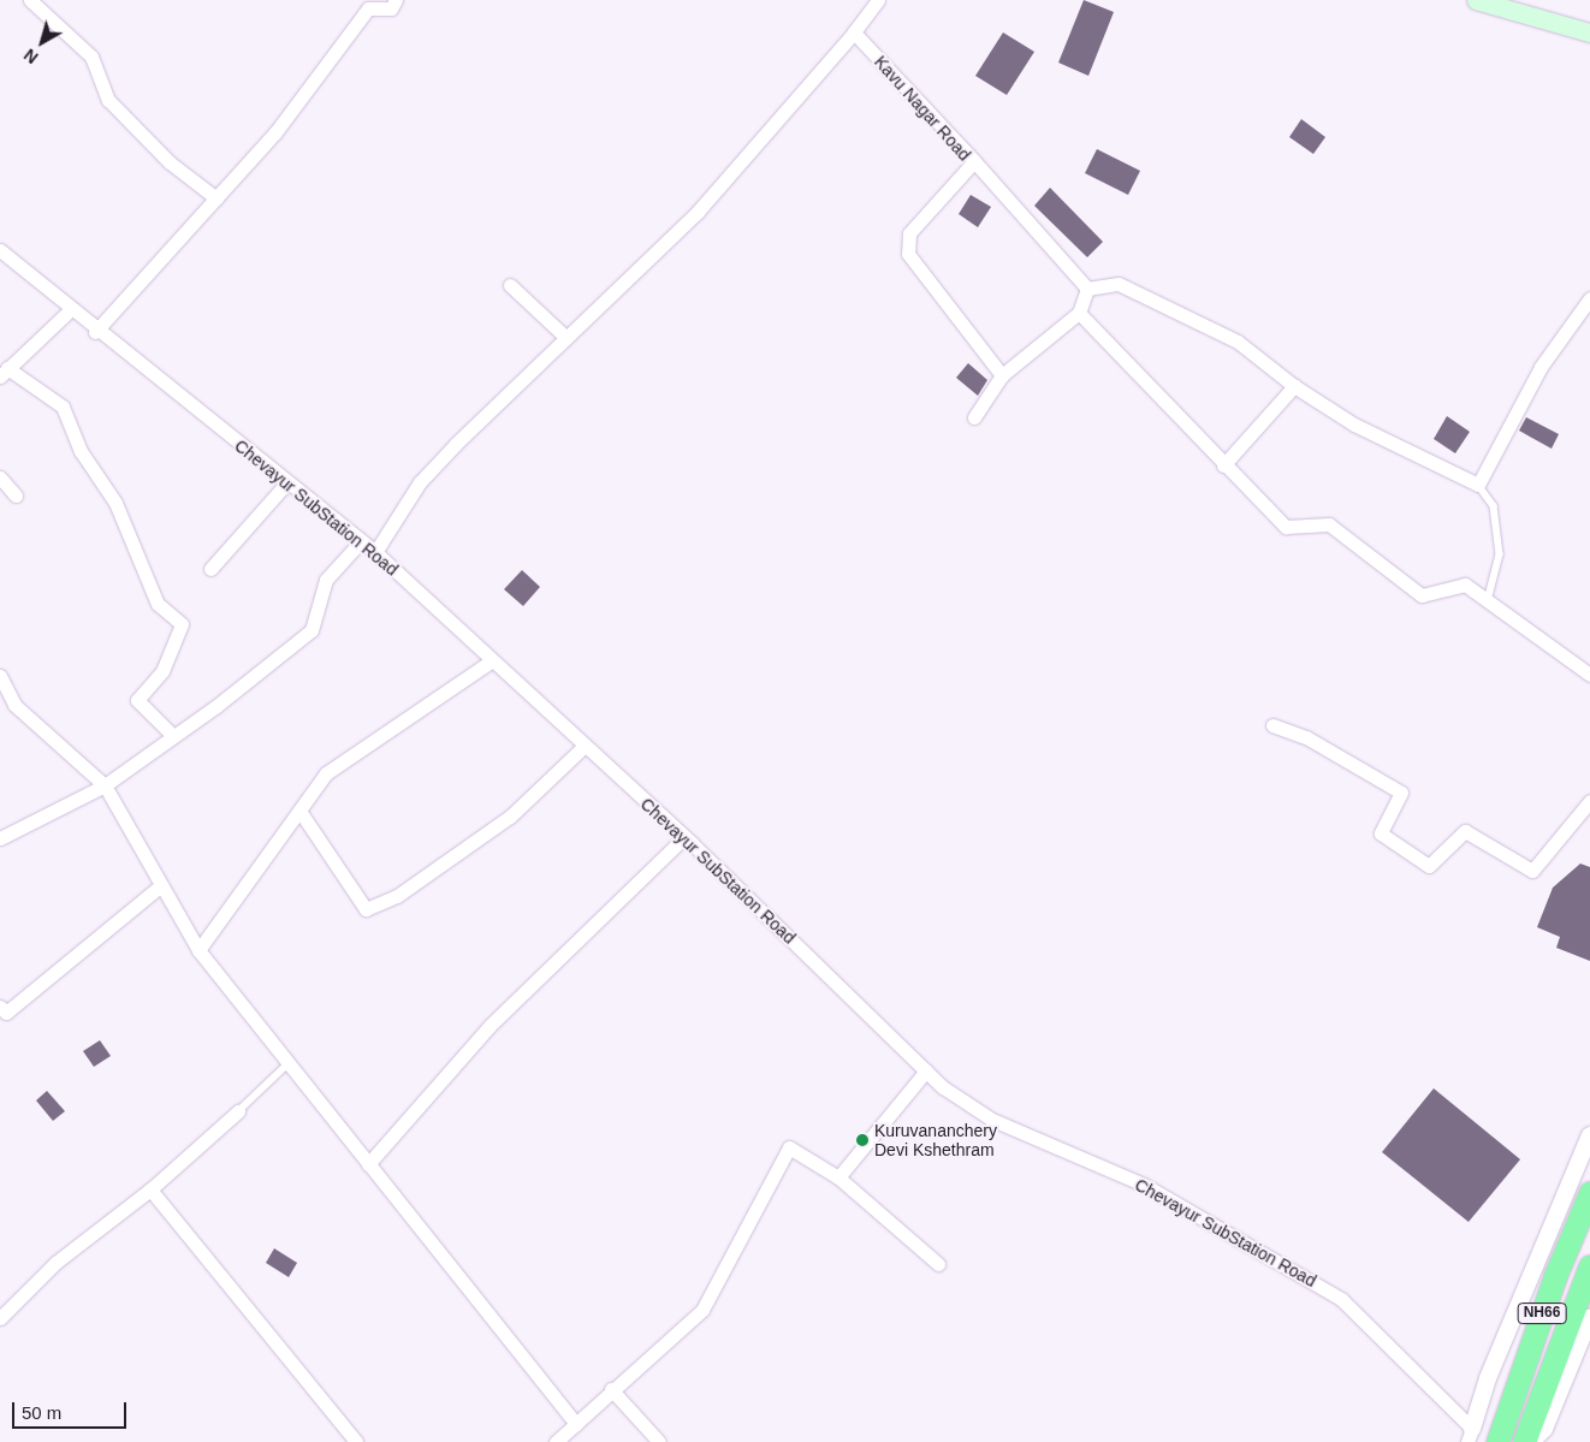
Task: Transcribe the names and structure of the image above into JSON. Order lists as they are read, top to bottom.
{
  "streets": {
    "highway": ["NH66"],
    "street": ["Kavu Nagar Road", "Chevayur SubStation Road"]
  },
  "places": ["Kuruvananchery Devi Kshethram"],
  "scale_bar": "50 m",
  "north": "bottom left"
}
